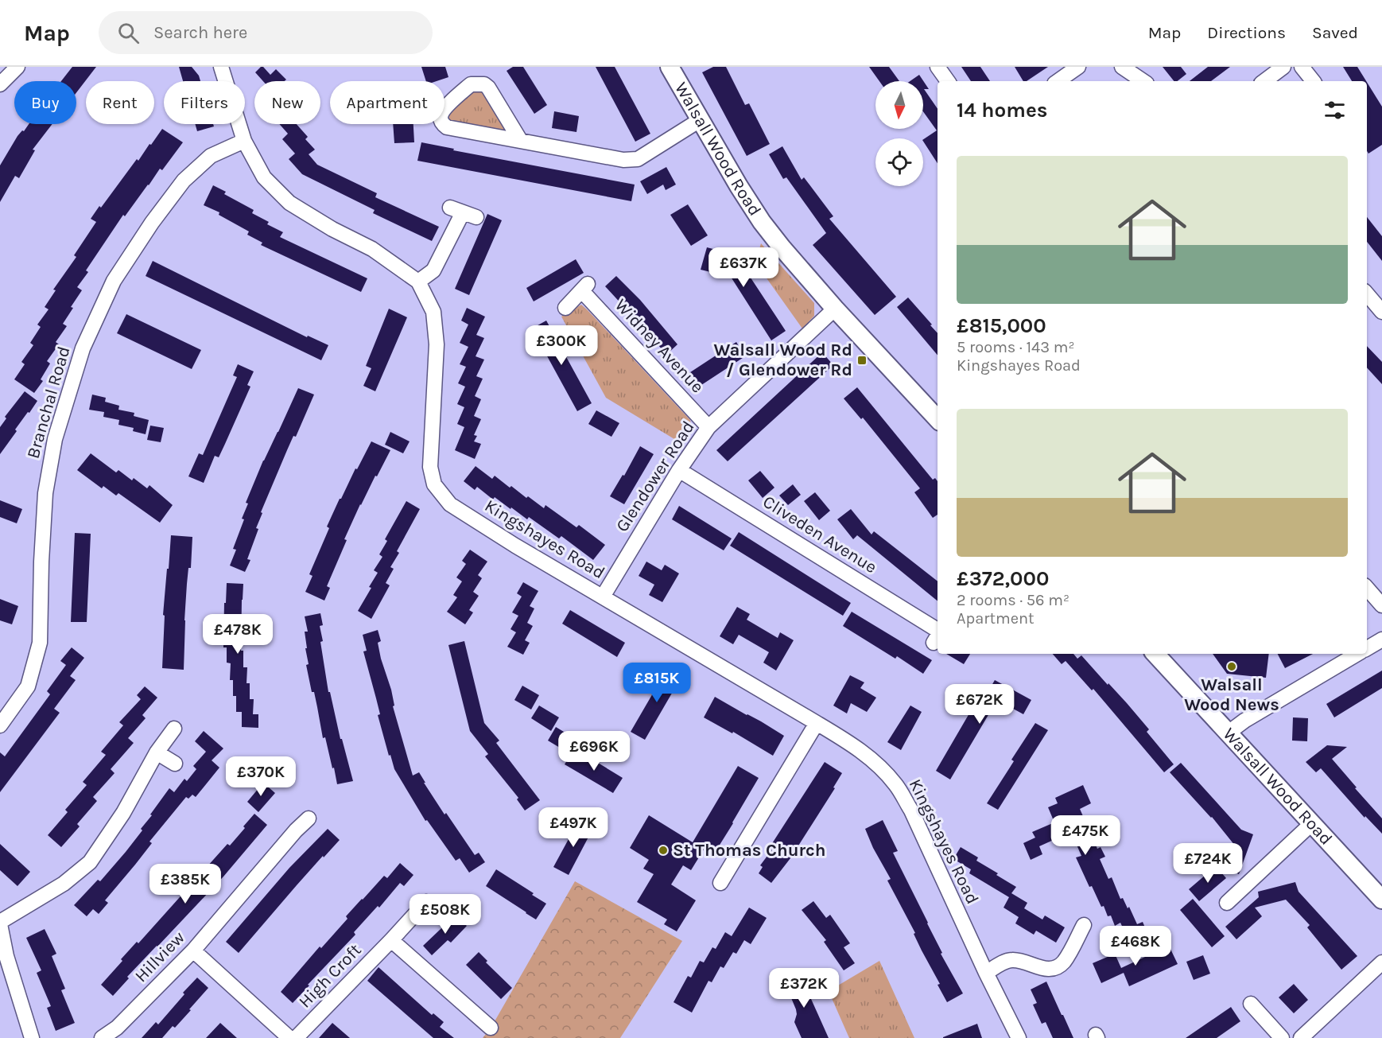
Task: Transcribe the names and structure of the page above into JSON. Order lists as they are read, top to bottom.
{
  "streets": {
    "street": [
      "Walsall Wood Road",
      "Widney Avenue",
      "Branchal Road",
      "Glendower Road",
      "Cliveden Avenue",
      "Kingshayes Road",
      "Hillview",
      "High Croft"
    ]
  },
  "crossings": [
    ["Walsall Wood Road", "Glendower Road"],
    ["Widney Avenue", "Glendower Road"],
    ["Branchal Road", "Kingshayes Road"],
    ["Glendower Road", "Cliveden Avenue"],
    ["Glendower Road", "Kingshayes Road"]
  ],
  "places": {
    "transit": ["Walsall Wood Rd / Glendower Rd"],
    "other": ["Walsall Wood News", "St Thomas Church"]
  },
  "north": "bottom",
  "page": {
    "header": "Map",
    "search": "Search here",
    "nav": ["Map", "Directions", "Saved"],
    "chip": [
      "Buy",
      "Rent",
      "Filters",
      "New",
      "Apartment"
    ],
    "heading": "14 homes",
    "list": [
      {
        "name": "£815,000",
        "note": "5 rooms · 143 m² · Kingshayes Road"
      },
      {
        "name": "£372,000",
        "note": "2 rooms · 56 m² · Apartment"
      }
    ],
    "price": [
      "£637K",
      "£300K",
      "£478K",
      "£815K",
      "£672K",
      "£696K",
      "£370K",
      "£497K",
      "£475K",
      "£724K",
      "£385K",
      "£508K",
      "£468K",
      "£372K"
    ]
  }
}
